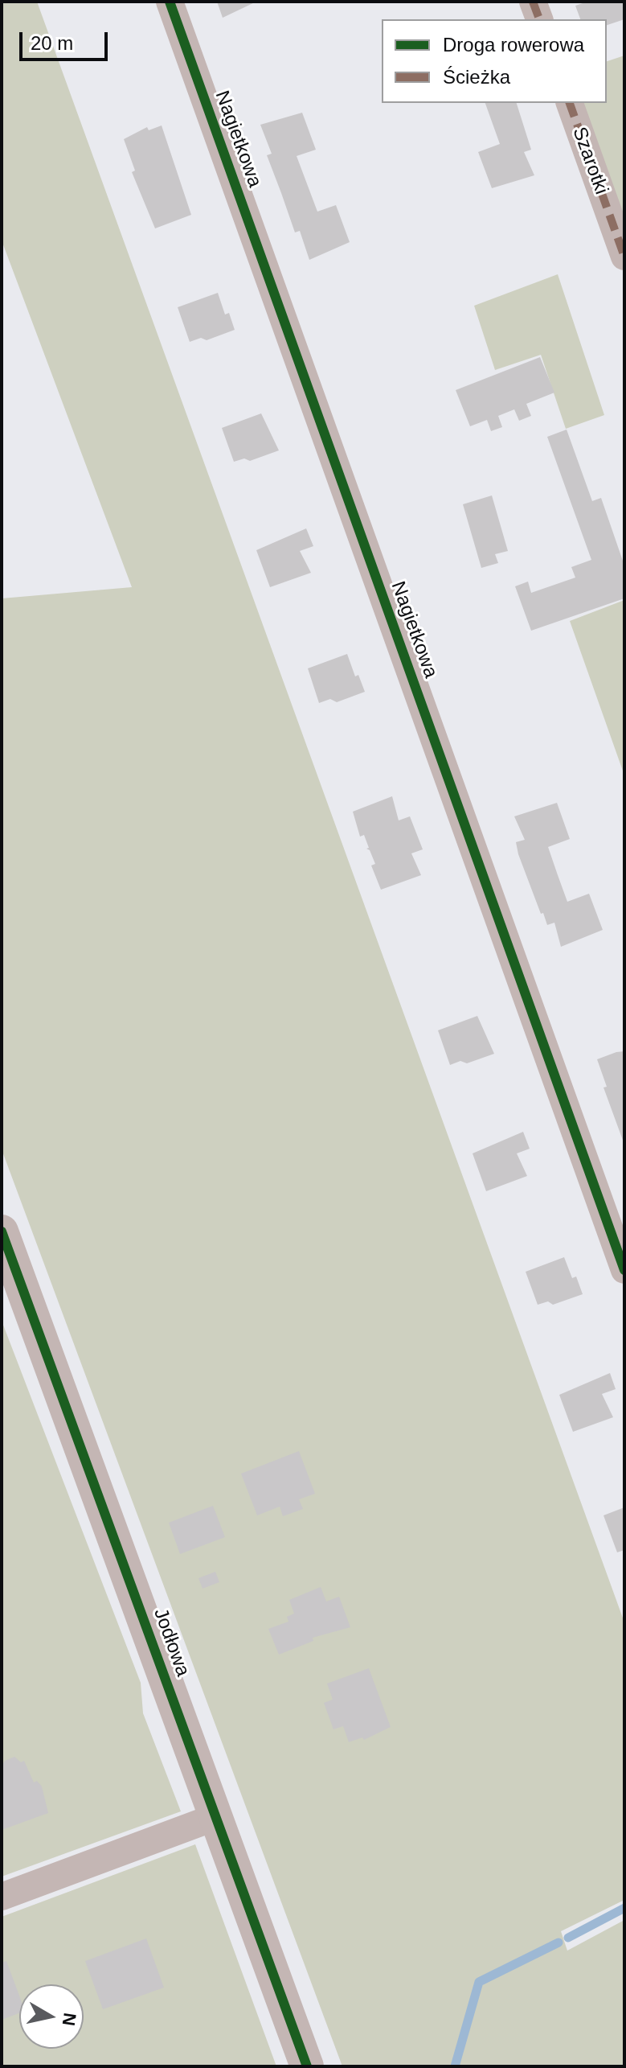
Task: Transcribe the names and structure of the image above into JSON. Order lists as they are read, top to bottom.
{
  "streets": {
    "street": ["Nagietkowa", "Szarotki", "Jodłowa"]
  },
  "legend": ["Droga rowerowa", "Ścieżka"],
  "scale_bar": "20 m",
  "north": "right"
}
